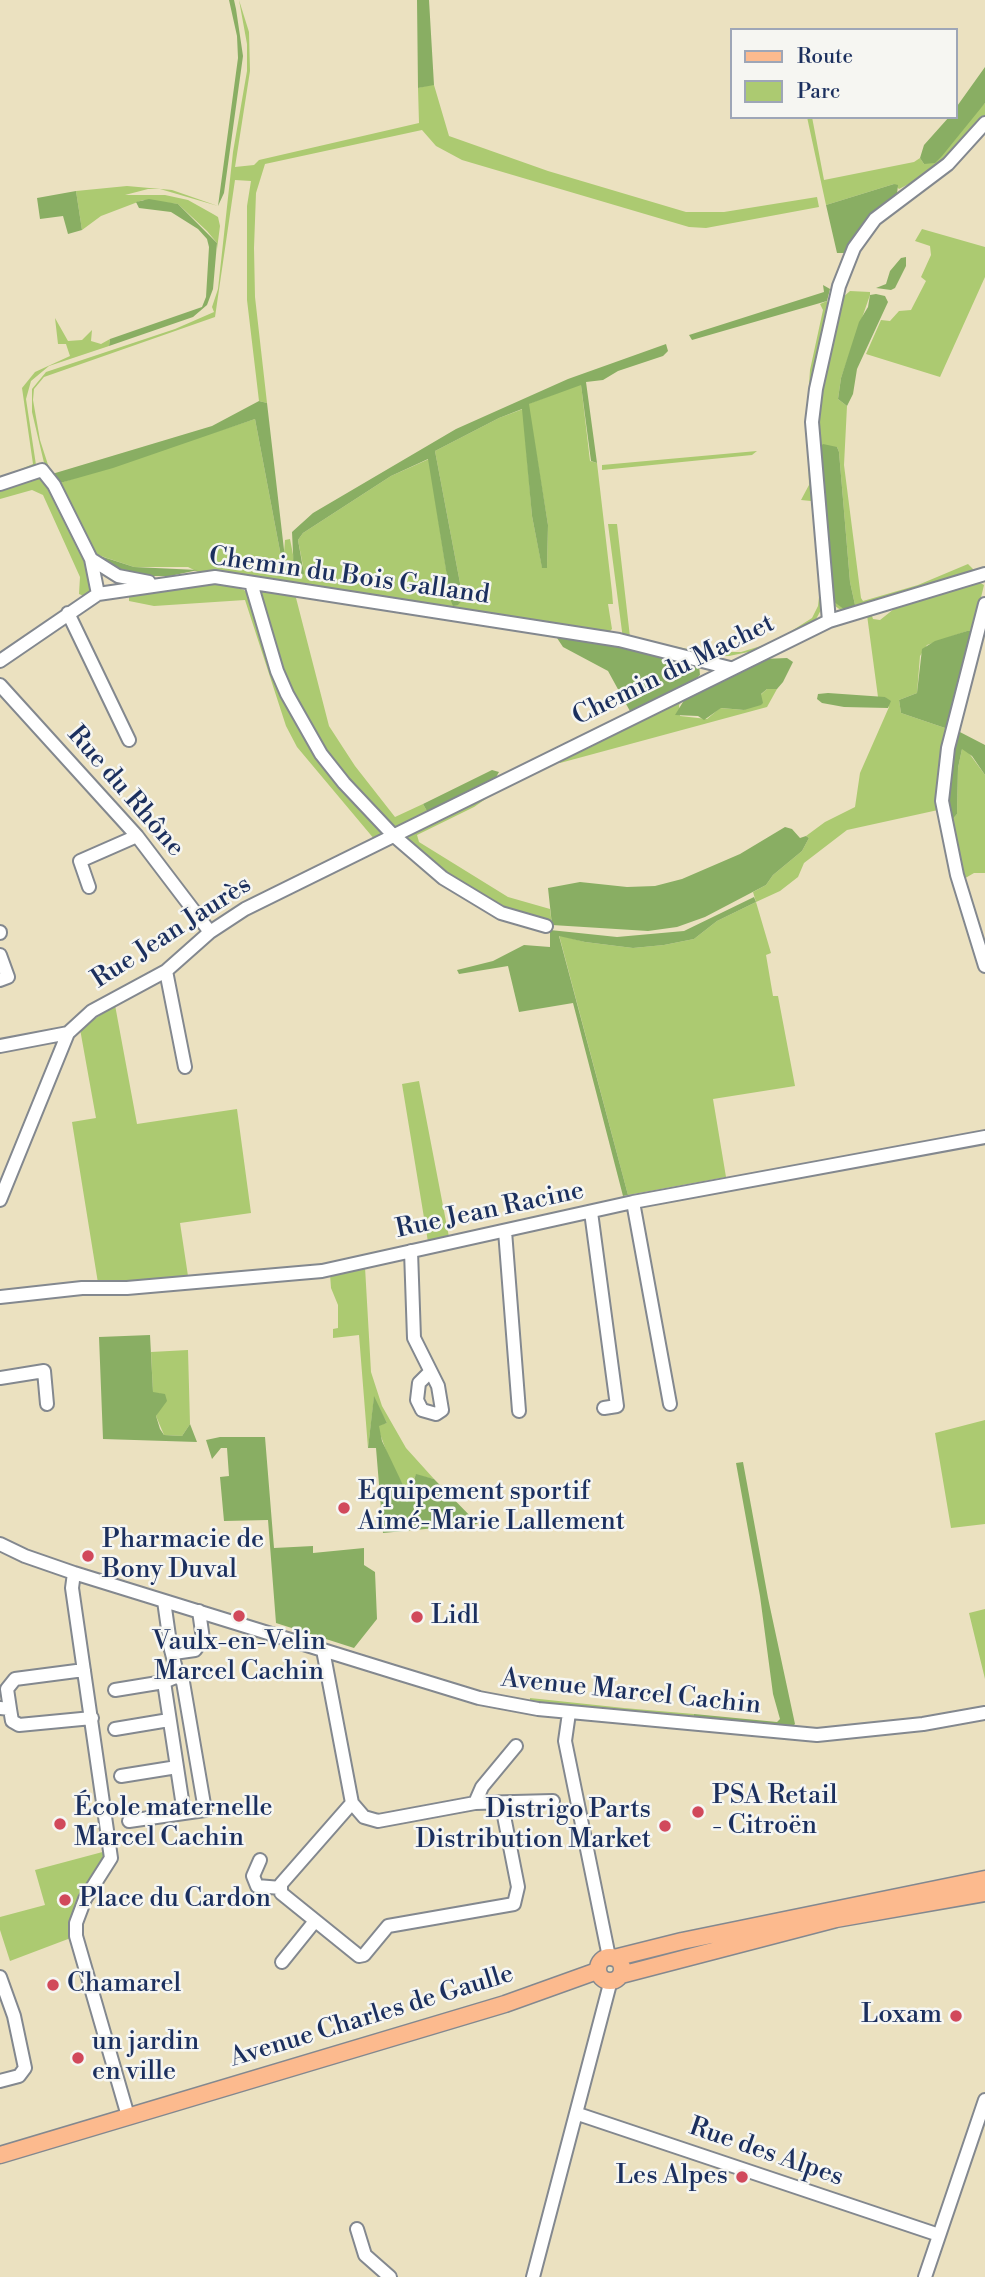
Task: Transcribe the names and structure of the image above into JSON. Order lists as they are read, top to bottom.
{
  "streets": {
    "main road": ["Avenue Charles de Gaulle"],
    "street": [
      "Chemin du Bois Galland",
      "Chemin du Machet",
      "Rue du Rhône",
      "Rue Jean Jaurès",
      "Rue Jean Racine",
      "Avenue Marcel Cachin",
      "Rue des Alpes"
    ]
  },
  "crossings": [
    ["Chemin du Bois Galland", "Chemin du Machet"],
    ["Chemin du Machet", "Rue Jean Jaurès"],
    ["Rue du Rhône", "Rue Jean Jaurès"]
  ],
  "places": [
    "Equipement sportif Aimé-Marie Lallement",
    "Pharmacie de Bony Duval",
    "Vaulx-en-Velin Marcel Cachin",
    "Lidl",
    "PSA Retail - Citroën",
    "École maternelle Marcel Cachin",
    "Distrigo Parts Distribution Market",
    "Place du Cardon",
    "Chamarel",
    "Loxam",
    "un jardin en ville",
    "Les Alpes"
  ],
  "legend": ["Route", "Parc"]
}
